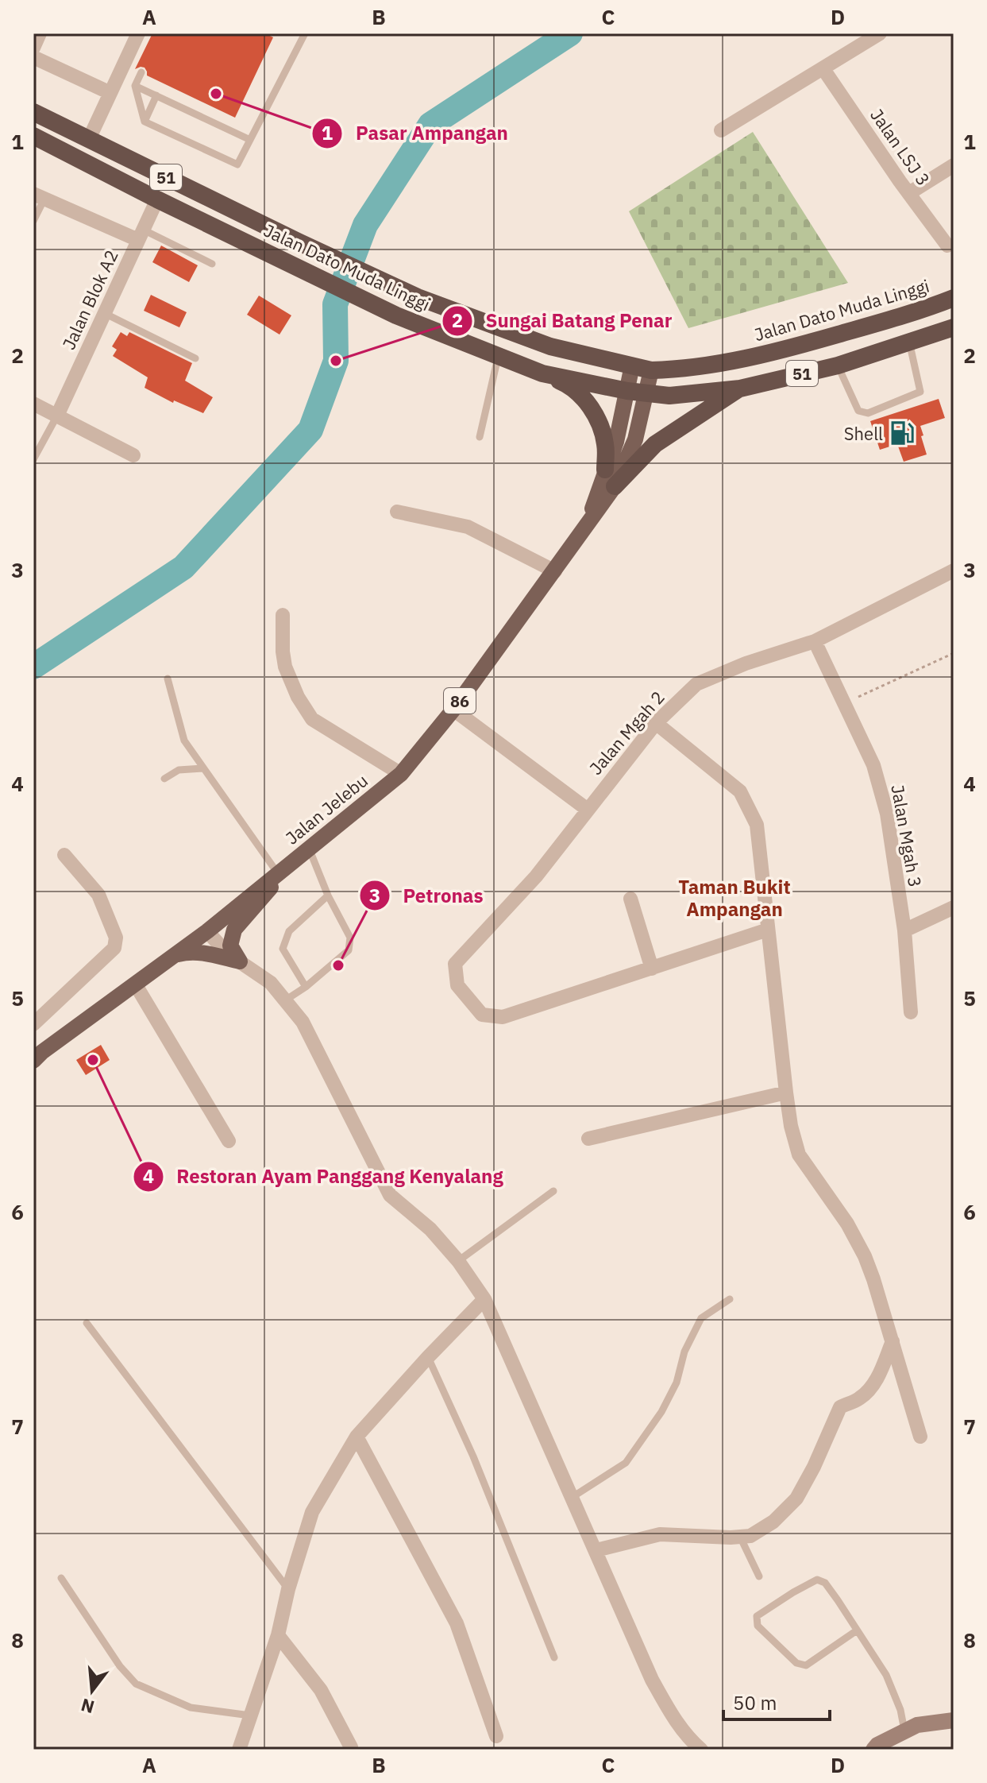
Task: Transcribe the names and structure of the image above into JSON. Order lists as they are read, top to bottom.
{
  "streets": {
    "highway": ["51", "Jalan Dato Muda Linggi"],
    "main road": ["86", "Jalan Jelebu"],
    "street": [
      "Jalan LSJ 3",
      "Jalan Blok A2",
      "Jalan Mgah 2",
      "Jalan Mgah 3"
    ]
  },
  "crossings": [
    ["Jalan Dato Muda Linggi", "Jalan Blok A2"],
    ["Jalan Dato Muda Linggi", "Jalan Jelebu"],
    ["Jalan Mgah 2", "Jalan Mgah 3"]
  ],
  "districts": ["Taman Bukit Ampangan"],
  "places": {
    "other": [
      "Pasar Ampangan",
      "Sungai Batang Penar",
      "Petronas",
      "Restoran Ayam Panggang Kenyalang"
    ],
    "fuel station": ["Shell"]
  },
  "scale_bar": "50 m",
  "north": "bottom",
  "grid": {
    "columns": [
      "A",
      "B",
      "C",
      "D"
    ],
    "rows": [
      "1",
      "2",
      "3",
      "4",
      "5",
      "6",
      "7",
      "8"
    ]
  }
}
